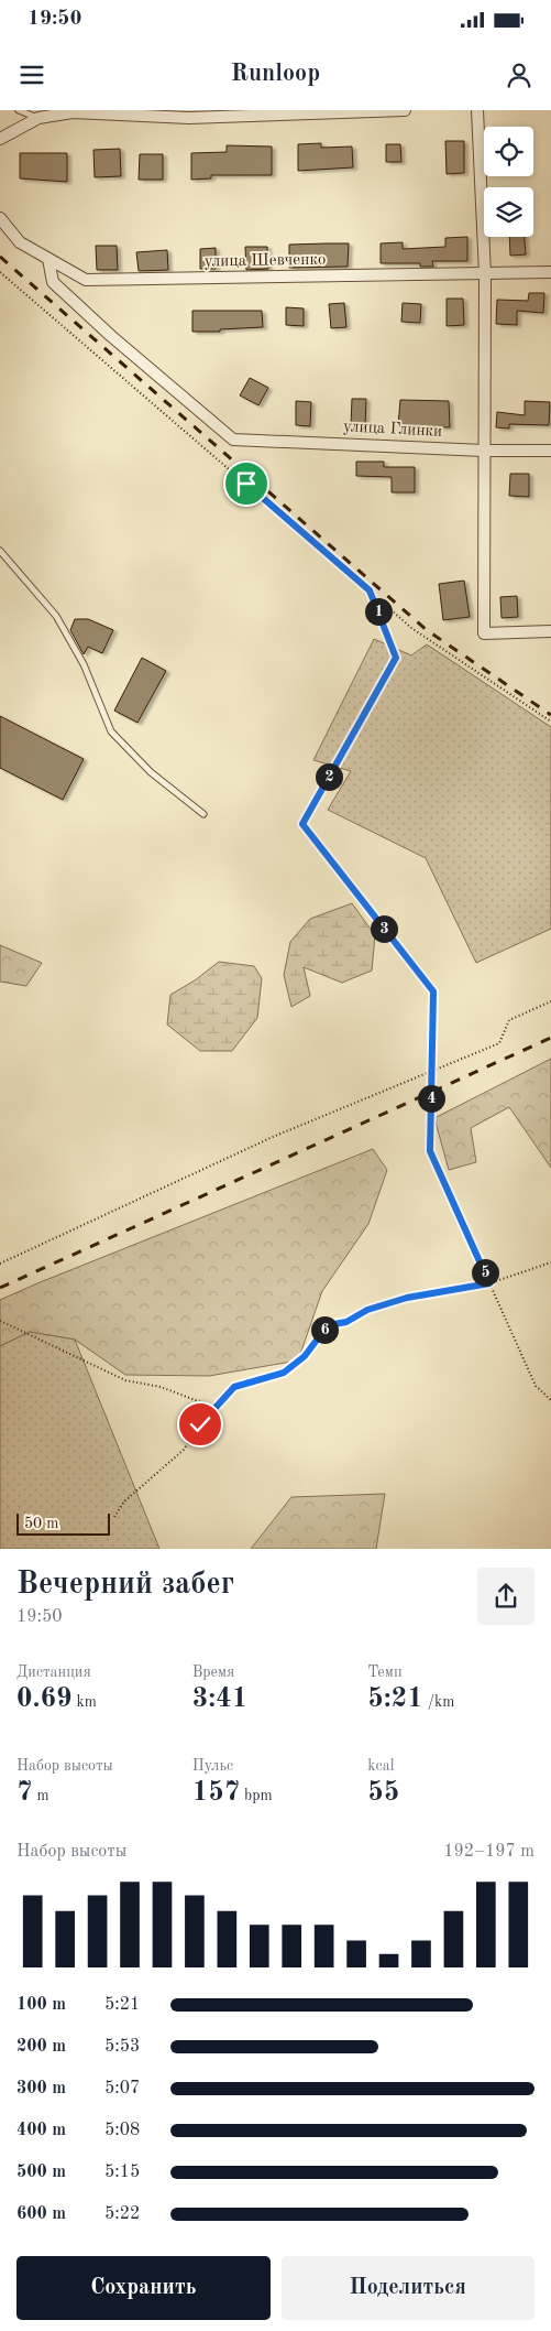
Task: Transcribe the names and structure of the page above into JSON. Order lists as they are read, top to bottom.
{
  "streets": {
    "street": ["улица Шевченко", "улица Глинки"]
  },
  "crossings": [
    ["улица Шевченко", "улица Глинки"]
  ],
  "scale_bar": "50 m",
  "page": {
    "status": "19:50",
    "header": "Runloop",
    "pins": [
      "1",
      "2",
      "3",
      "4",
      "5",
      "6"
    ],
    "scale": "50 m",
    "heading": ["Вечерний забег", "19:50"],
    "stats": [
      ["Дистанция", "0.69 km"],
      ["Время", "3:41"],
      ["Темп", "5:21 /km"],
      ["Набор высоты", "7 m"],
      ["Пульс", "157 bpm"],
      ["kcal", "55"]
    ],
    "chart": ["Набор высоты", "192–197 m"],
    "list": [
      {
        "name": "100 m",
        "note": "5:21"
      },
      {
        "name": "200 m",
        "note": "5:53"
      },
      {
        "name": "300 m",
        "note": "5:07"
      },
      {
        "name": "400 m",
        "note": "5:08"
      },
      {
        "name": "500 m",
        "note": "5:15"
      },
      {
        "name": "600 m",
        "note": "5:22"
      }
    ],
    "buttons": ["Сохранить", "Поделиться"]
  }
}
